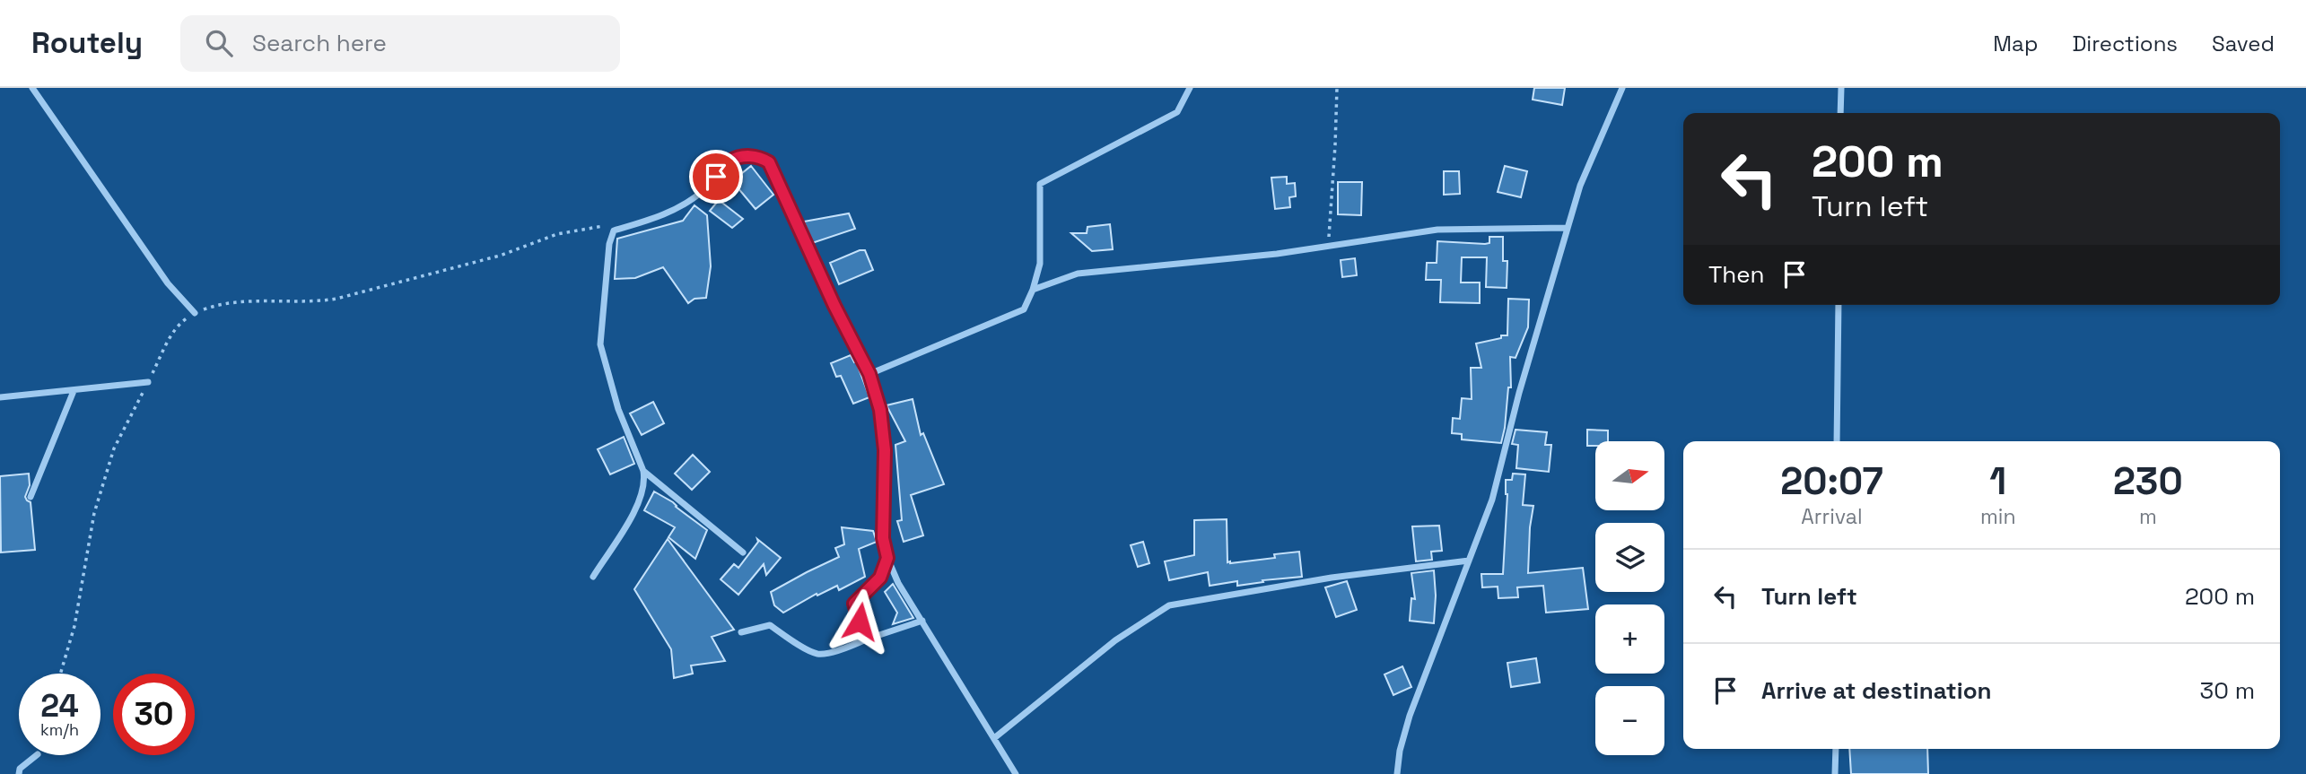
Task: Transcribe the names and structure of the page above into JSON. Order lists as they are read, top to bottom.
{
  "north": "right",
  "page": {
    "header": "Routely",
    "search": "Search here",
    "nav": ["Map", "Directions", "Saved"],
    "turn": ["200 m", "Turn left"],
    "then": "Then",
    "map_buttons": ["+", "−"],
    "eta": [
      "20:07",
      "Arrival",
      "1",
      "min",
      "230",
      "m"
    ],
    "list": [
      {
        "name": "Turn left",
        "value": "200 m"
      },
      {
        "name": "Arrive at destination",
        "value": "30 m"
      }
    ],
    "speed": "24 km/h",
    "limit": "30"
  }
}
